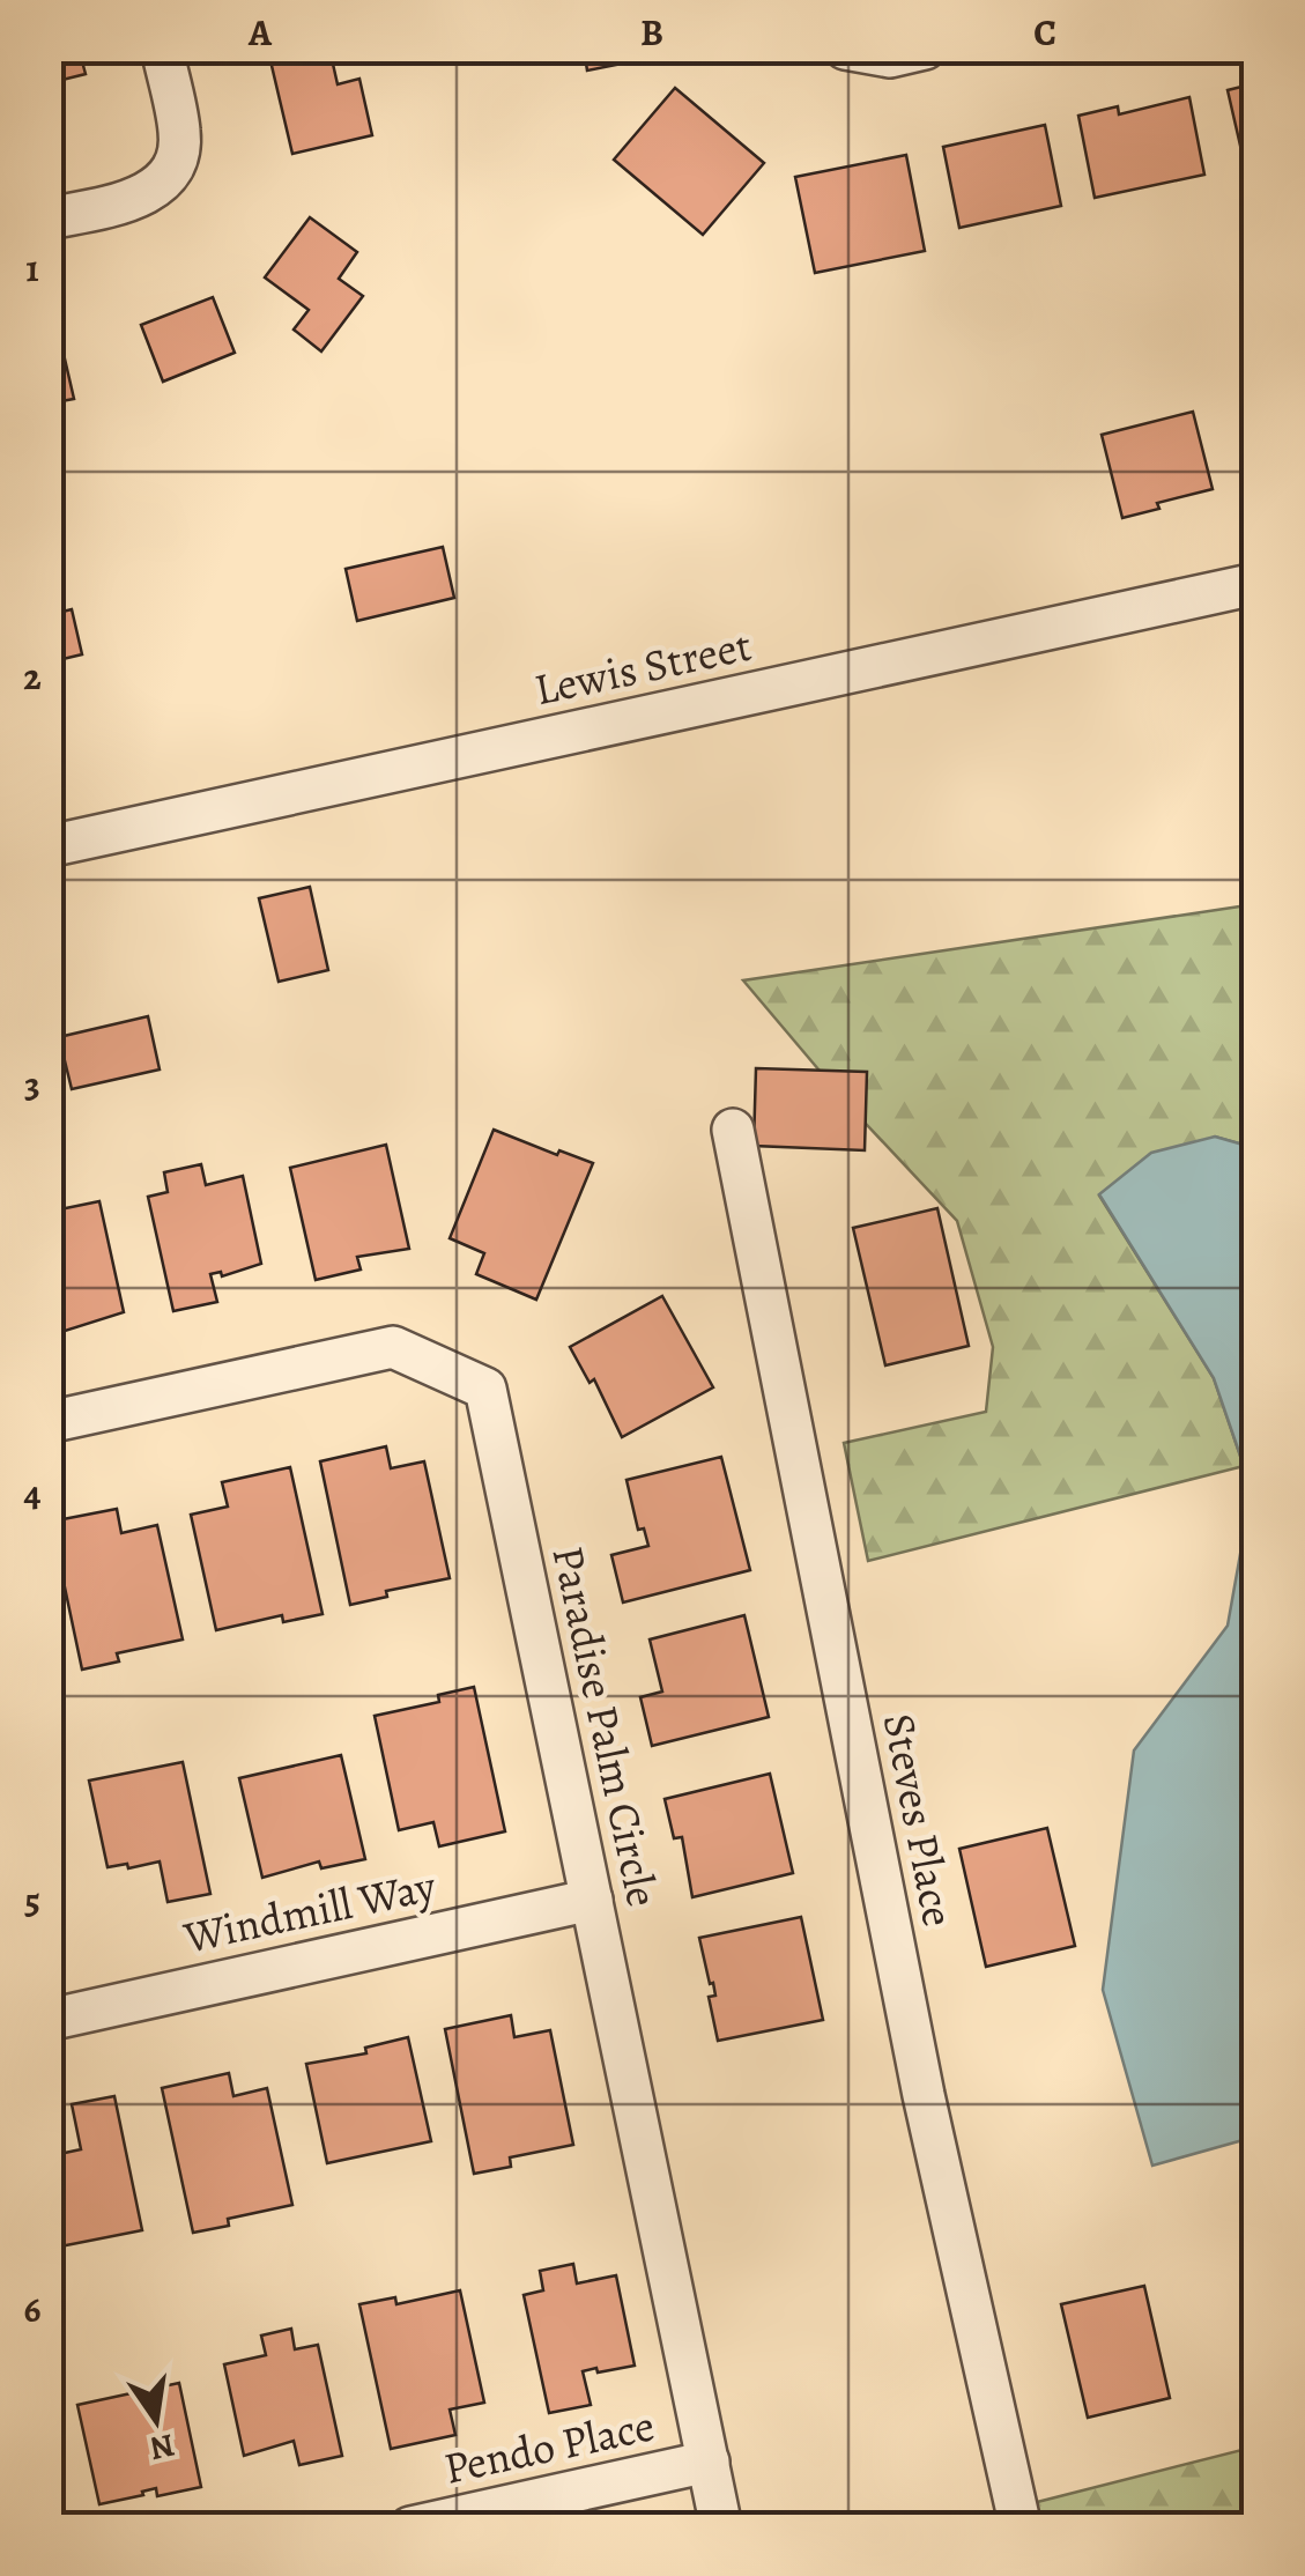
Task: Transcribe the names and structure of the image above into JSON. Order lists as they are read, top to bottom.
{
  "streets": {
    "street": [
      "Lewis Street",
      "Paradise Palm Circle",
      "Steves Place",
      "Windmill Way",
      "Pendo Place"
    ]
  },
  "crossings": [
    ["Paradise Palm Circle", "Windmill Way"],
    ["Paradise Palm Circle", "Pendo Place"]
  ],
  "north": "bottom",
  "grid": {
    "columns": ["A", "B", "C"],
    "rows": [
      "1",
      "2",
      "3",
      "4",
      "5",
      "6"
    ]
  }
}
